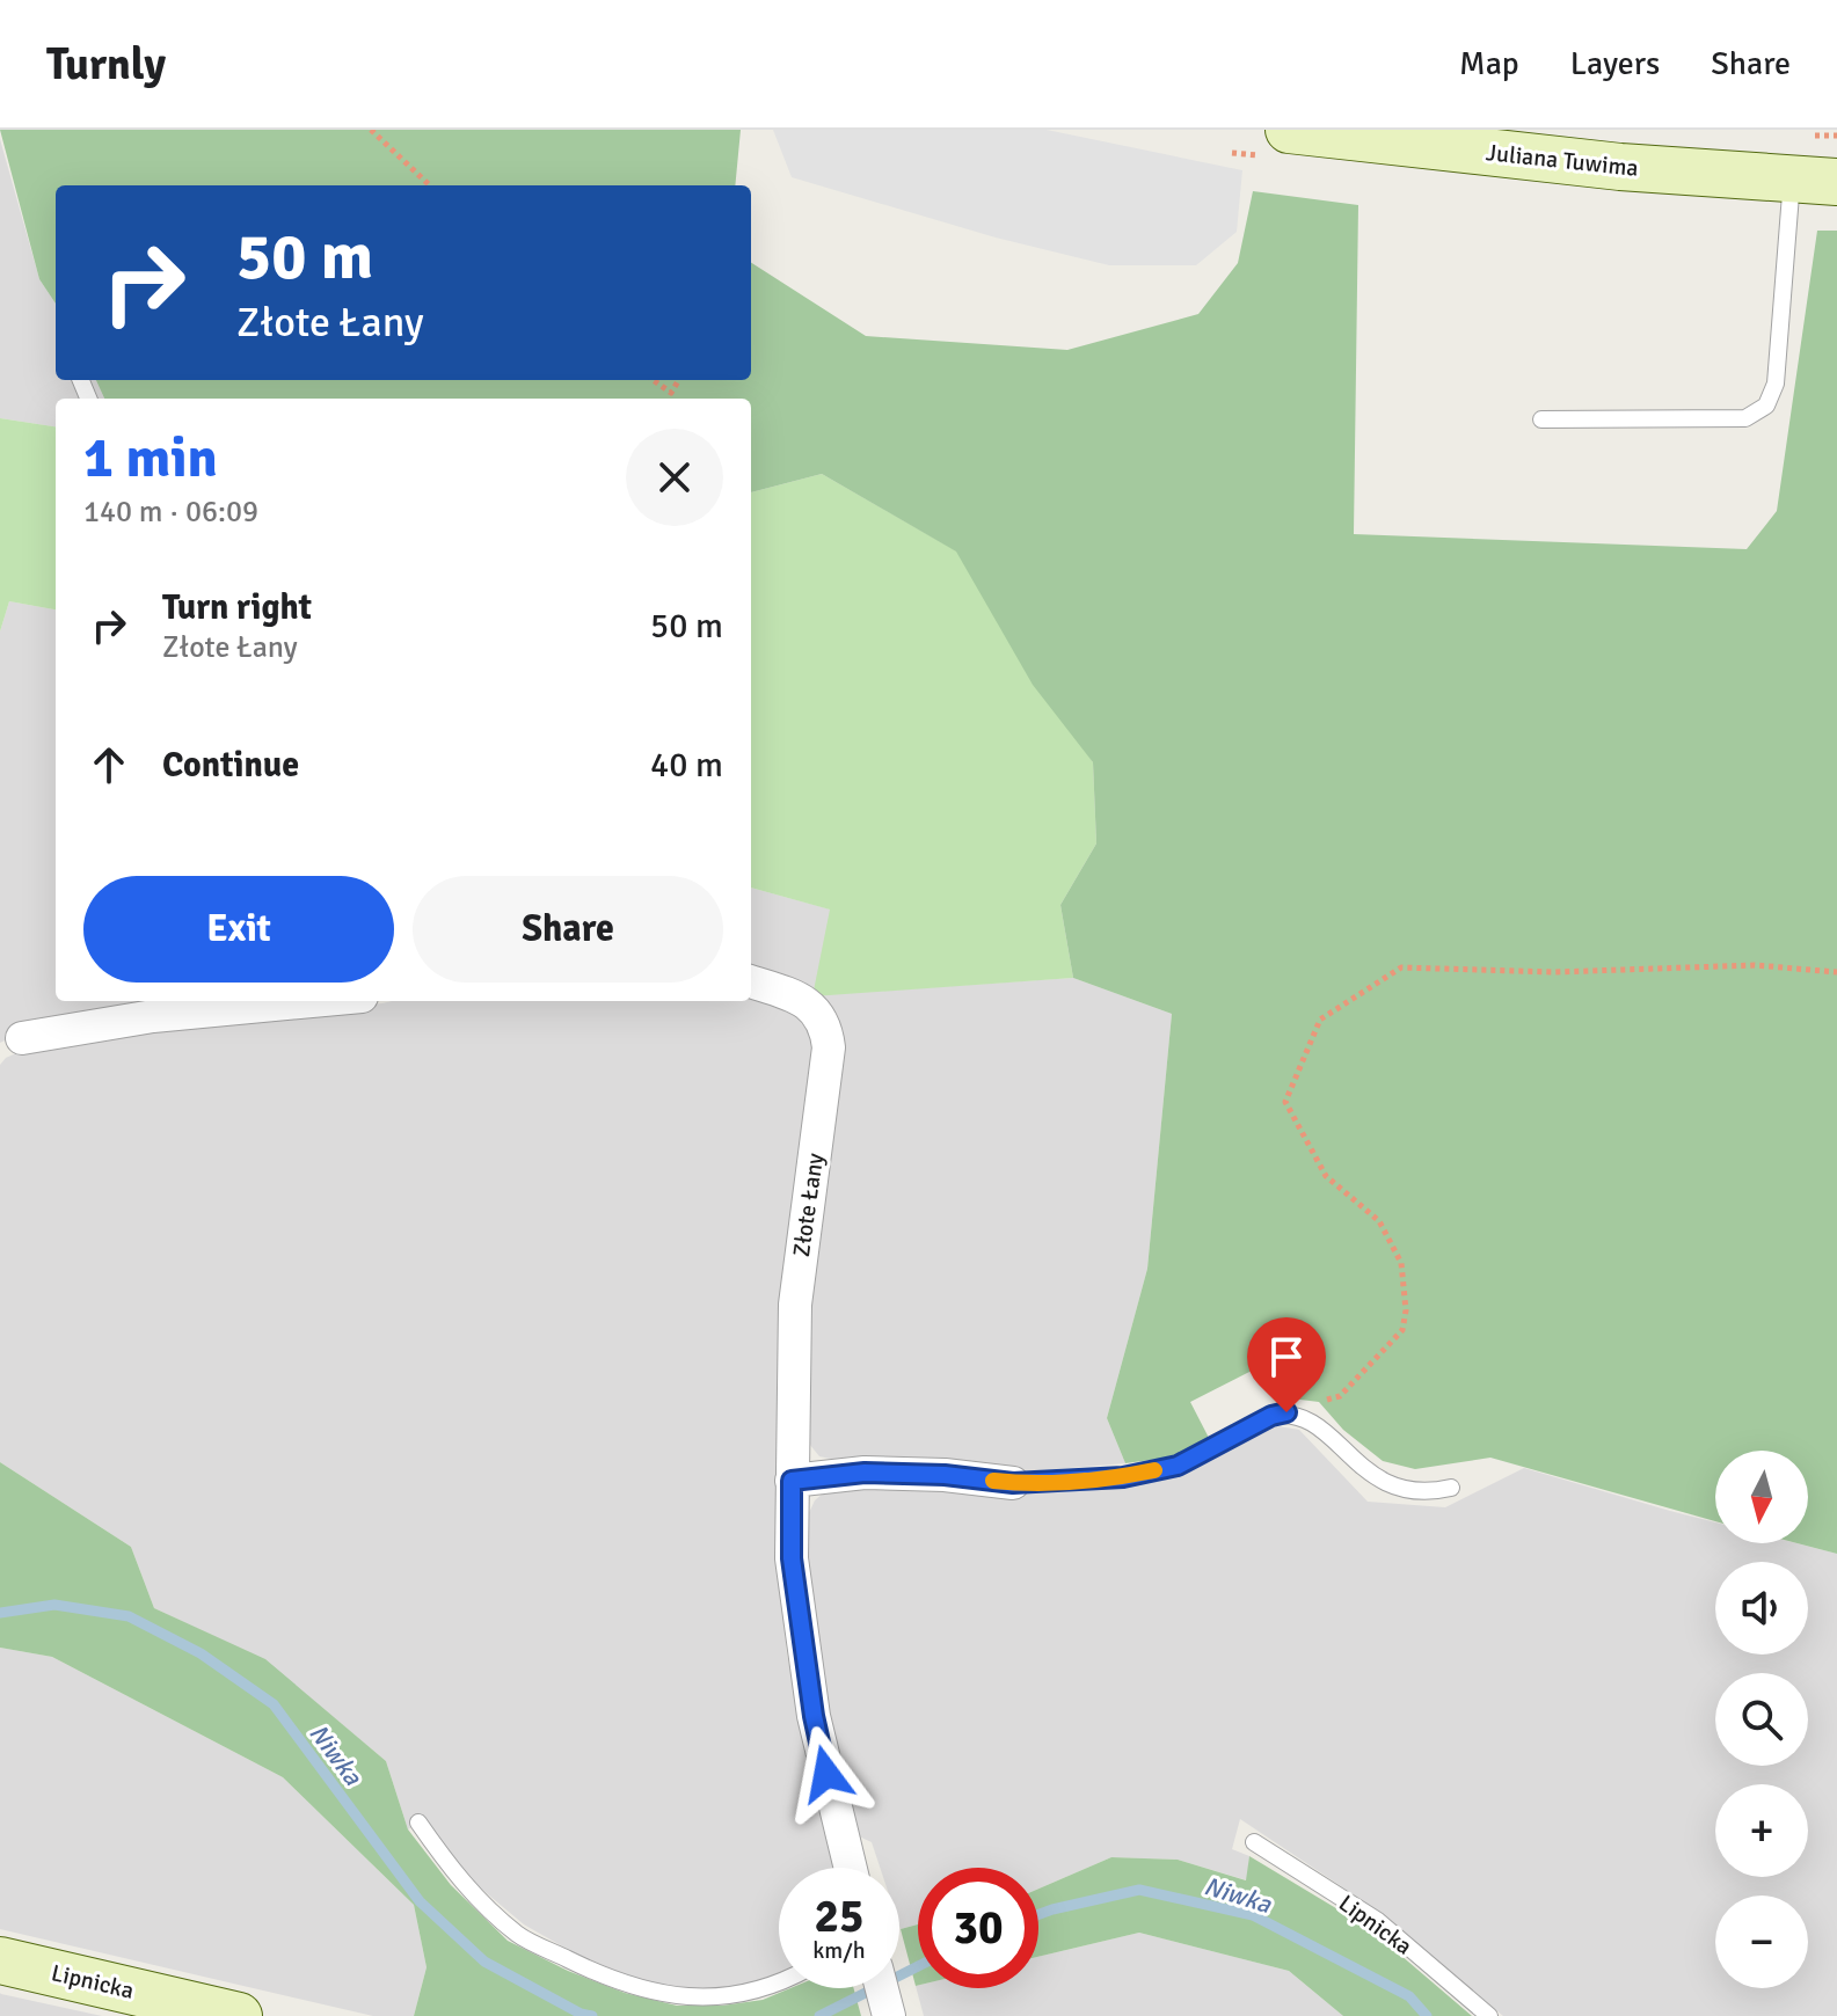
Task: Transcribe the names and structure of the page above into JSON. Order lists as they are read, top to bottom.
{
  "streets": {
    "street": ["Juliana Tuwima", "Złote Łany", "Lipnicka"]
  },
  "water": ["Niwka"],
  "north": "bottom",
  "page": {
    "header": "Turnly",
    "nav": ["Map", "Layers", "Share"],
    "turn": ["50 m", "Złote Łany"],
    "heading": ["1 min", "140 m · 06:09"],
    "list": [
      {
        "name": "Turn right",
        "note": "Złote Łany",
        "value": "50 m"
      },
      {
        "name": "Continue",
        "value": "40 m"
      }
    ],
    "buttons": ["Exit", "Share"],
    "map_buttons": ["+", "−"],
    "speed": "25 km/h",
    "limit": "30"
  }
}
